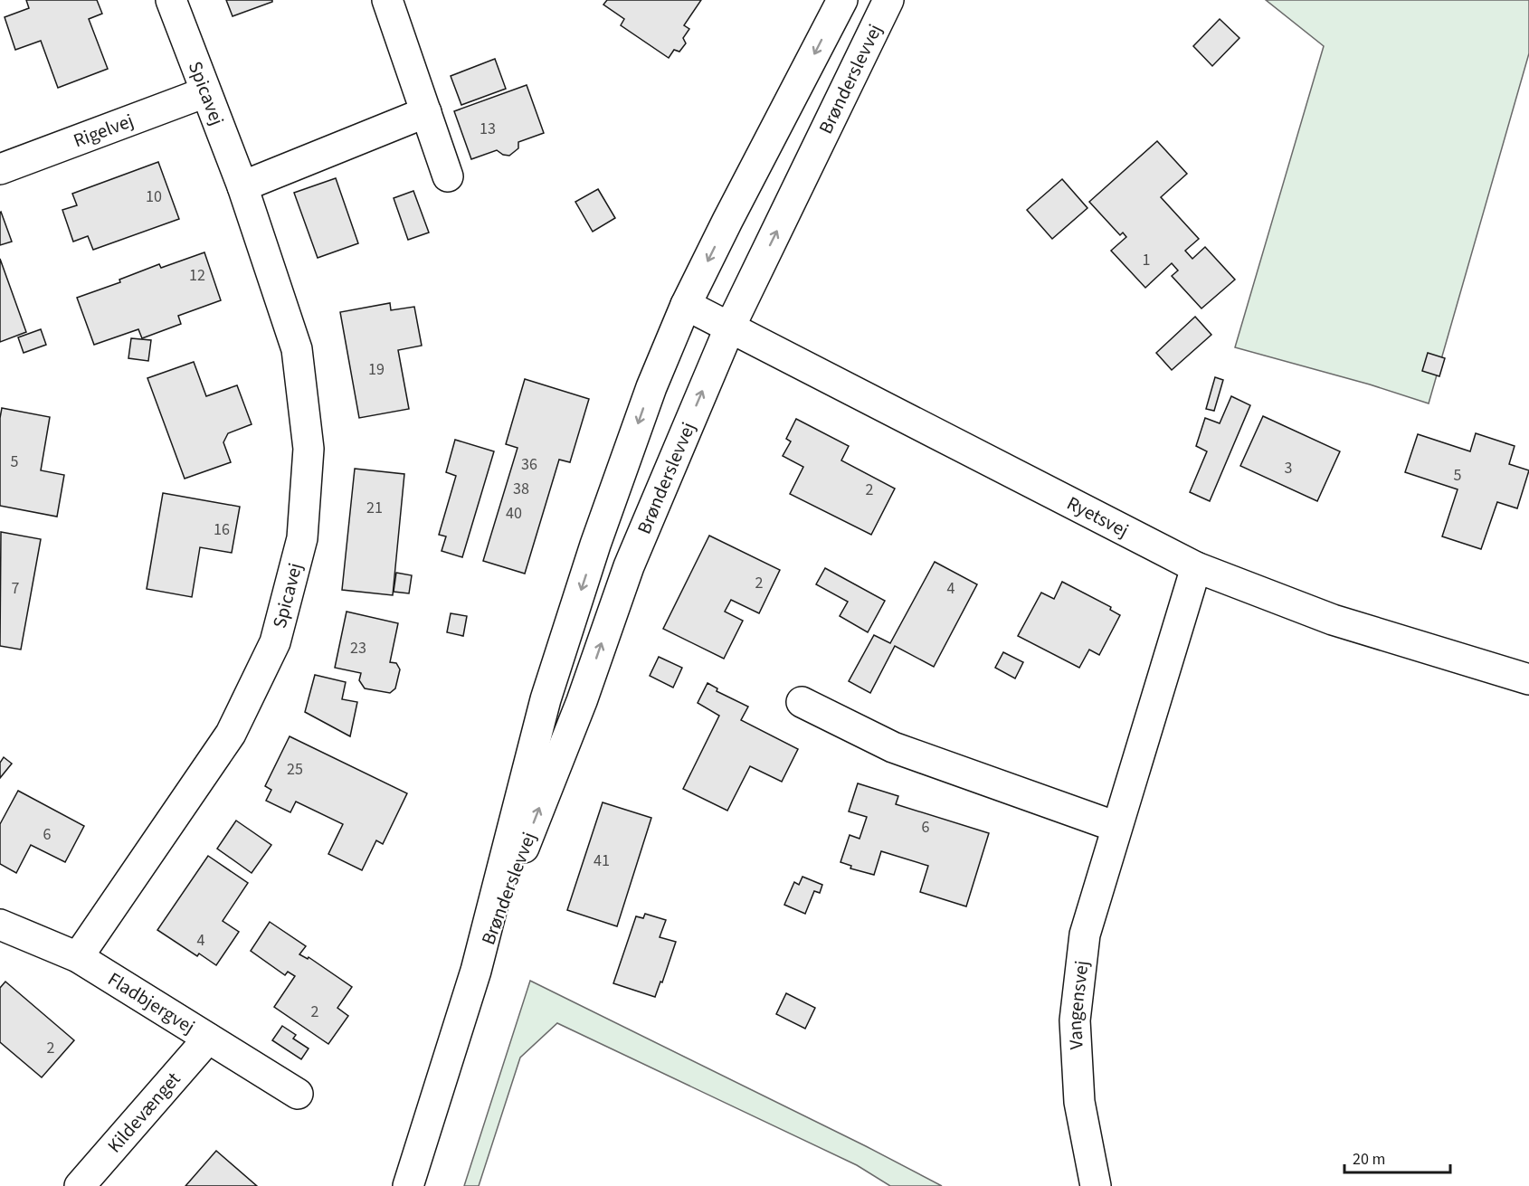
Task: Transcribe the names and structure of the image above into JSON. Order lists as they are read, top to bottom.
{
  "streets": {
    "street": [
      "Brønderslevvej",
      "Spicavej",
      "Rigelvej",
      "Ryetsvej",
      "Fladbjergvej",
      "Vangensvej",
      "Kildevænget"
    ]
  },
  "crossings": [
    ["Brønderslevvej", "Ryetsvej"],
    ["Spicavej", "Rigelvej"],
    ["Spicavej", "Fladbjergvej"],
    ["Ryetsvej", "Vangensvej"],
    ["Fladbjergvej", "Kildevænget"]
  ],
  "house_numbers": [
    "13",
    "10",
    "1",
    "12",
    "19",
    "5",
    "36",
    "3",
    "5",
    "38",
    "2",
    "21",
    "40",
    "16",
    "2",
    "7",
    "4",
    "23",
    "25",
    "6",
    "6",
    "41",
    "4",
    "2",
    "2"
  ],
  "scale_bar": "20 m"
}
